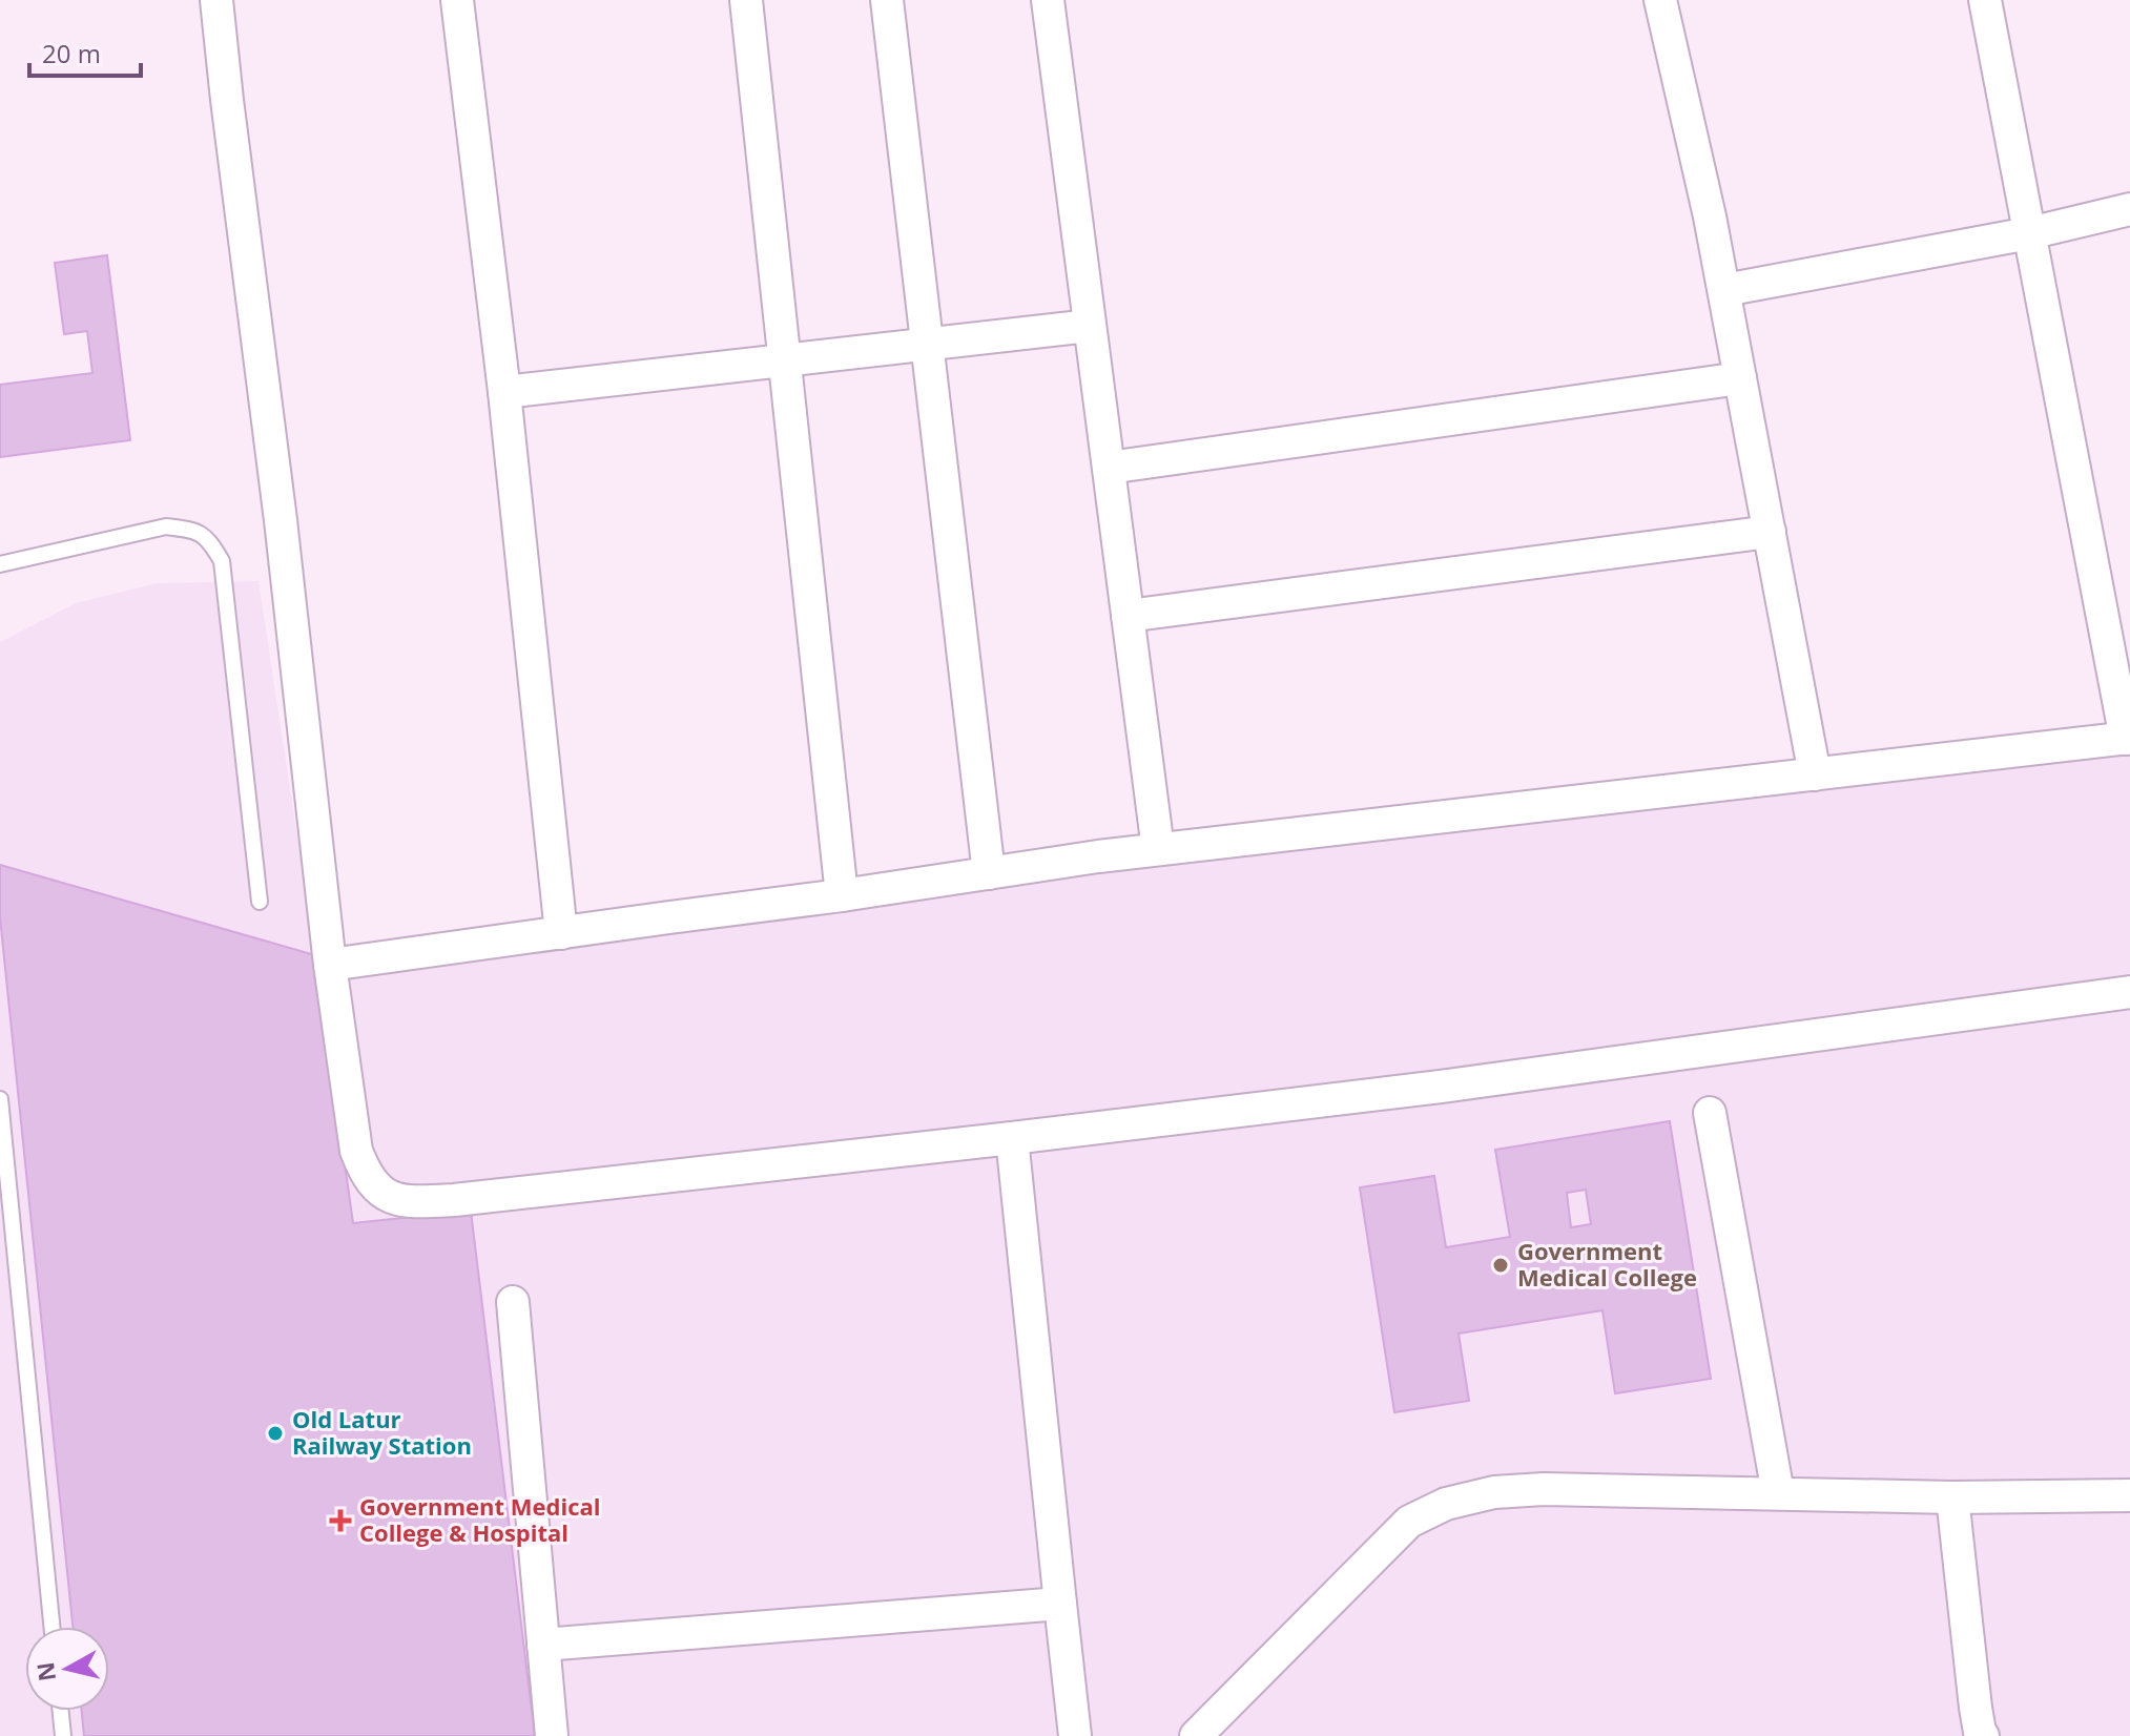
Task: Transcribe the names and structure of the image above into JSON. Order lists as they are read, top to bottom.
{
  "places": {
    "other": ["Government Medical College", "Old Latur Railway Station"],
    "health": ["Government Medical College & Hospital"]
  },
  "scale_bar": "20 m",
  "north": "left"
}
